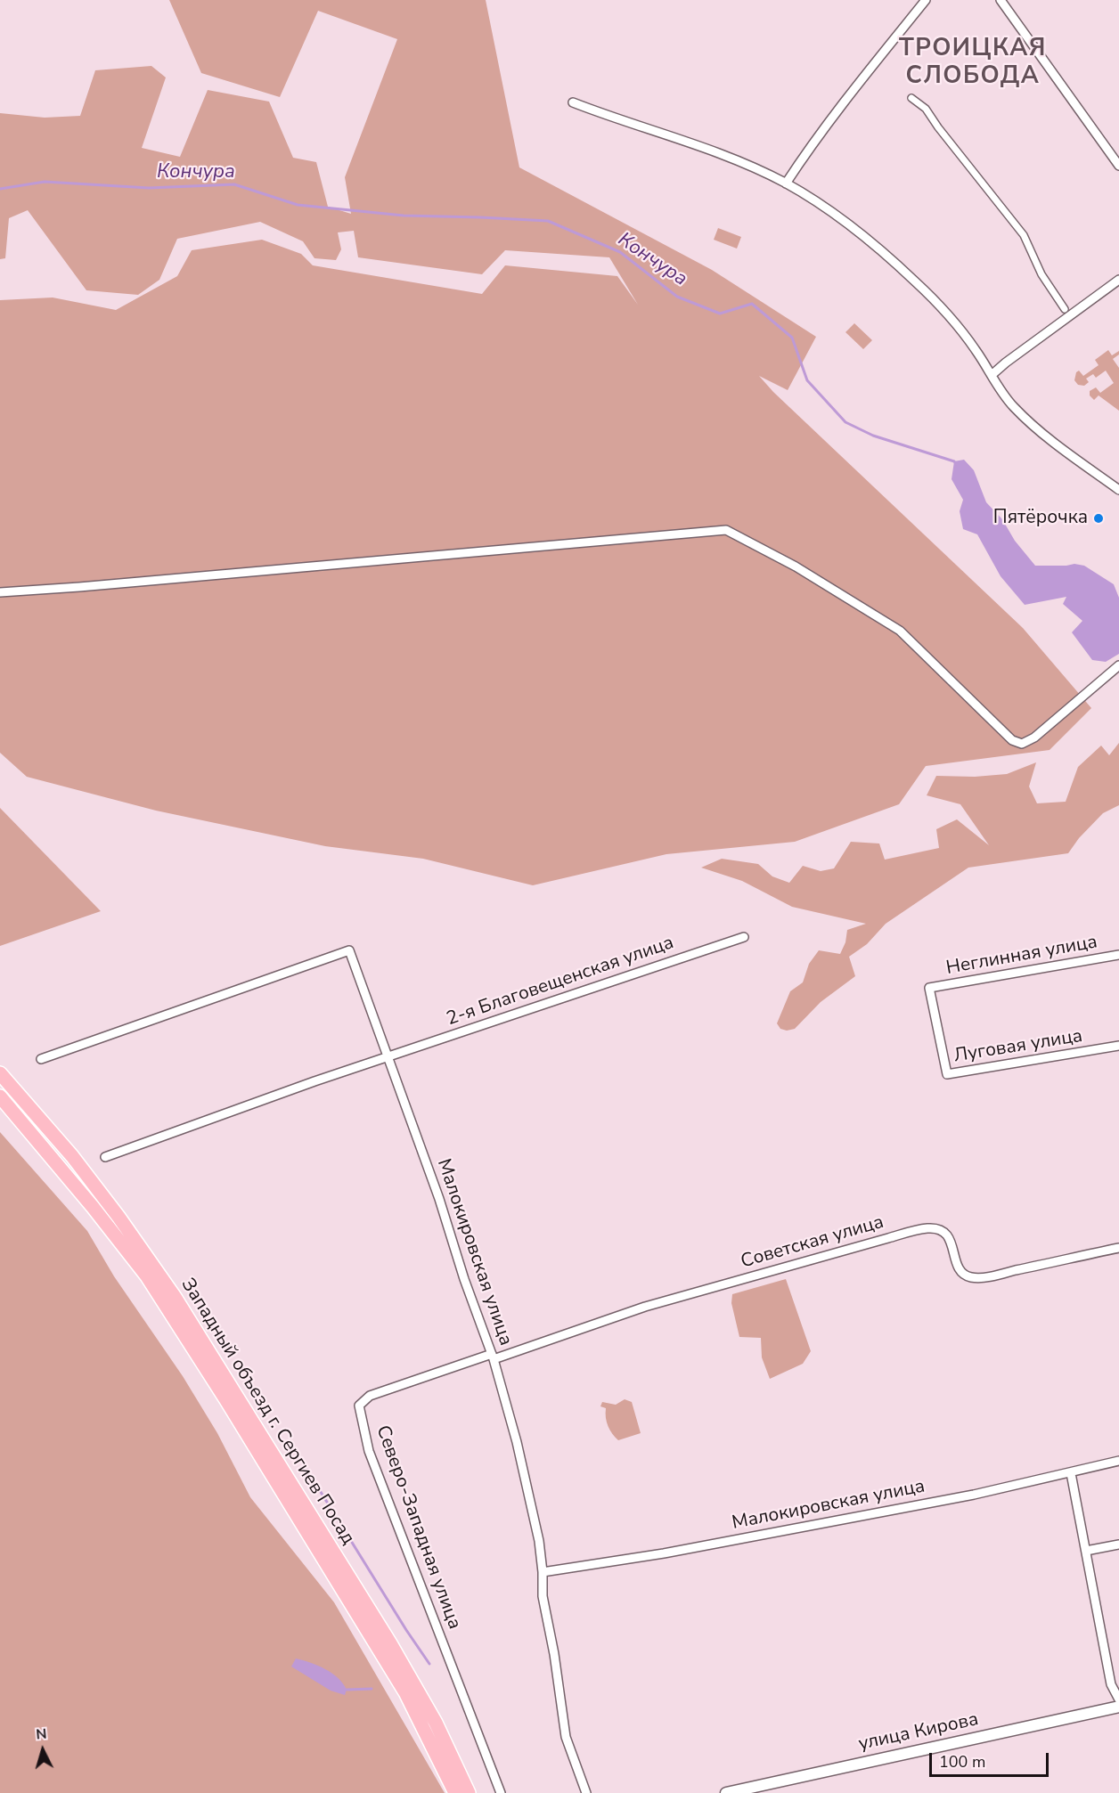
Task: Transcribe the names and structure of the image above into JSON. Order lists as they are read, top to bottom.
{
  "streets": {
    "main road": ["Западный объезд г. Сергиев Посад"],
    "street": [
      "Неглинная улица",
      "2-я Благовещенская улица",
      "Луговая улица",
      "Советская улица",
      "Малокировская улица",
      "Северо-Западная улица",
      "улица Кирова"
    ]
  },
  "crossings": [
    ["Неглинная улица", "Луговая улица"],
    ["2-я Благовещенская улица", "Малокировская улица"],
    ["Советская улица", "Малокировская улица"],
    ["Советская улица", "Северо-Западная улица"],
    ["Малокировская улица", "Северо-Западная улица"]
  ],
  "districts": ["ТРОИЦКАЯ СЛОБОДА"],
  "water": ["Кончура"],
  "places": ["Пятёрочка"],
  "scale_bar": "100 m",
  "north": "top"
}
